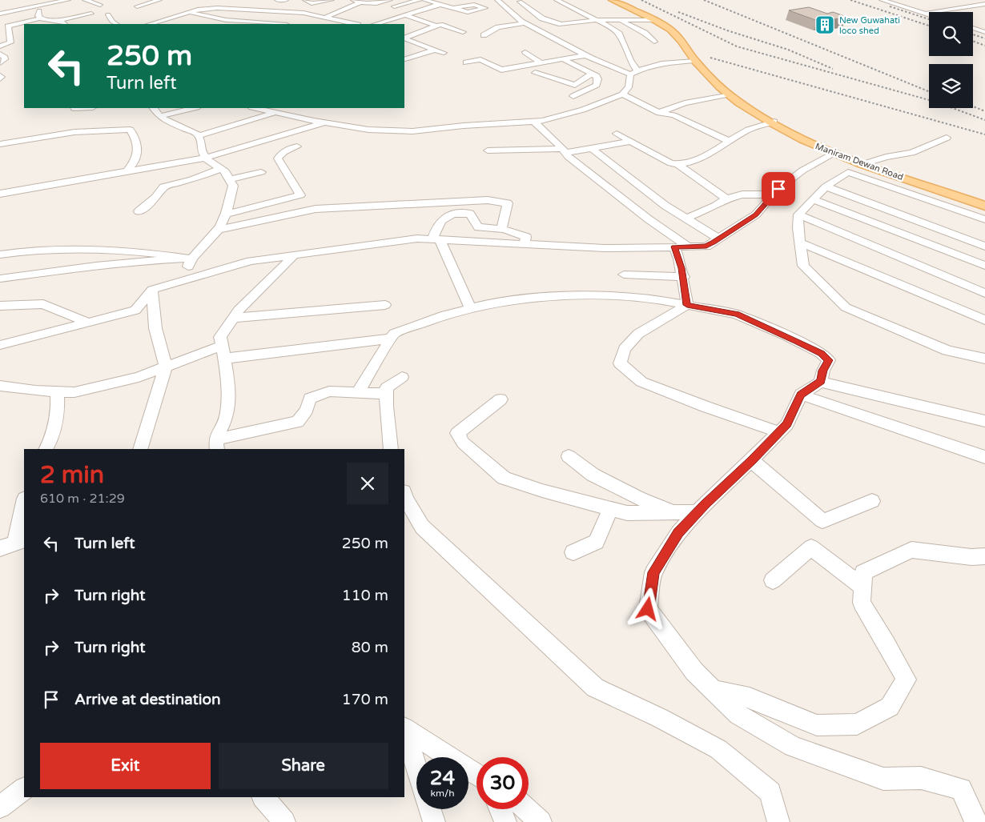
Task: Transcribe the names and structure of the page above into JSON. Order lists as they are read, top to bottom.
{
  "streets": {
    "main road": ["Maniram Dewan Road"]
  },
  "places": {
    "building": ["New Guwahati loco shed"]
  },
  "page": {
    "turn": ["250 m", "Turn left"],
    "heading": ["2 min", "610 m · 21:29"],
    "list": [
      {
        "name": "Turn left",
        "value": "250 m"
      },
      {
        "name": "Turn right",
        "value": "110 m"
      },
      {
        "name": "Turn right",
        "value": "80 m"
      },
      {
        "name": "Arrive at destination",
        "value": "170 m"
      }
    ],
    "buttons": ["Exit", "Share"],
    "speed": "24 km/h",
    "limit": "30"
  }
}
